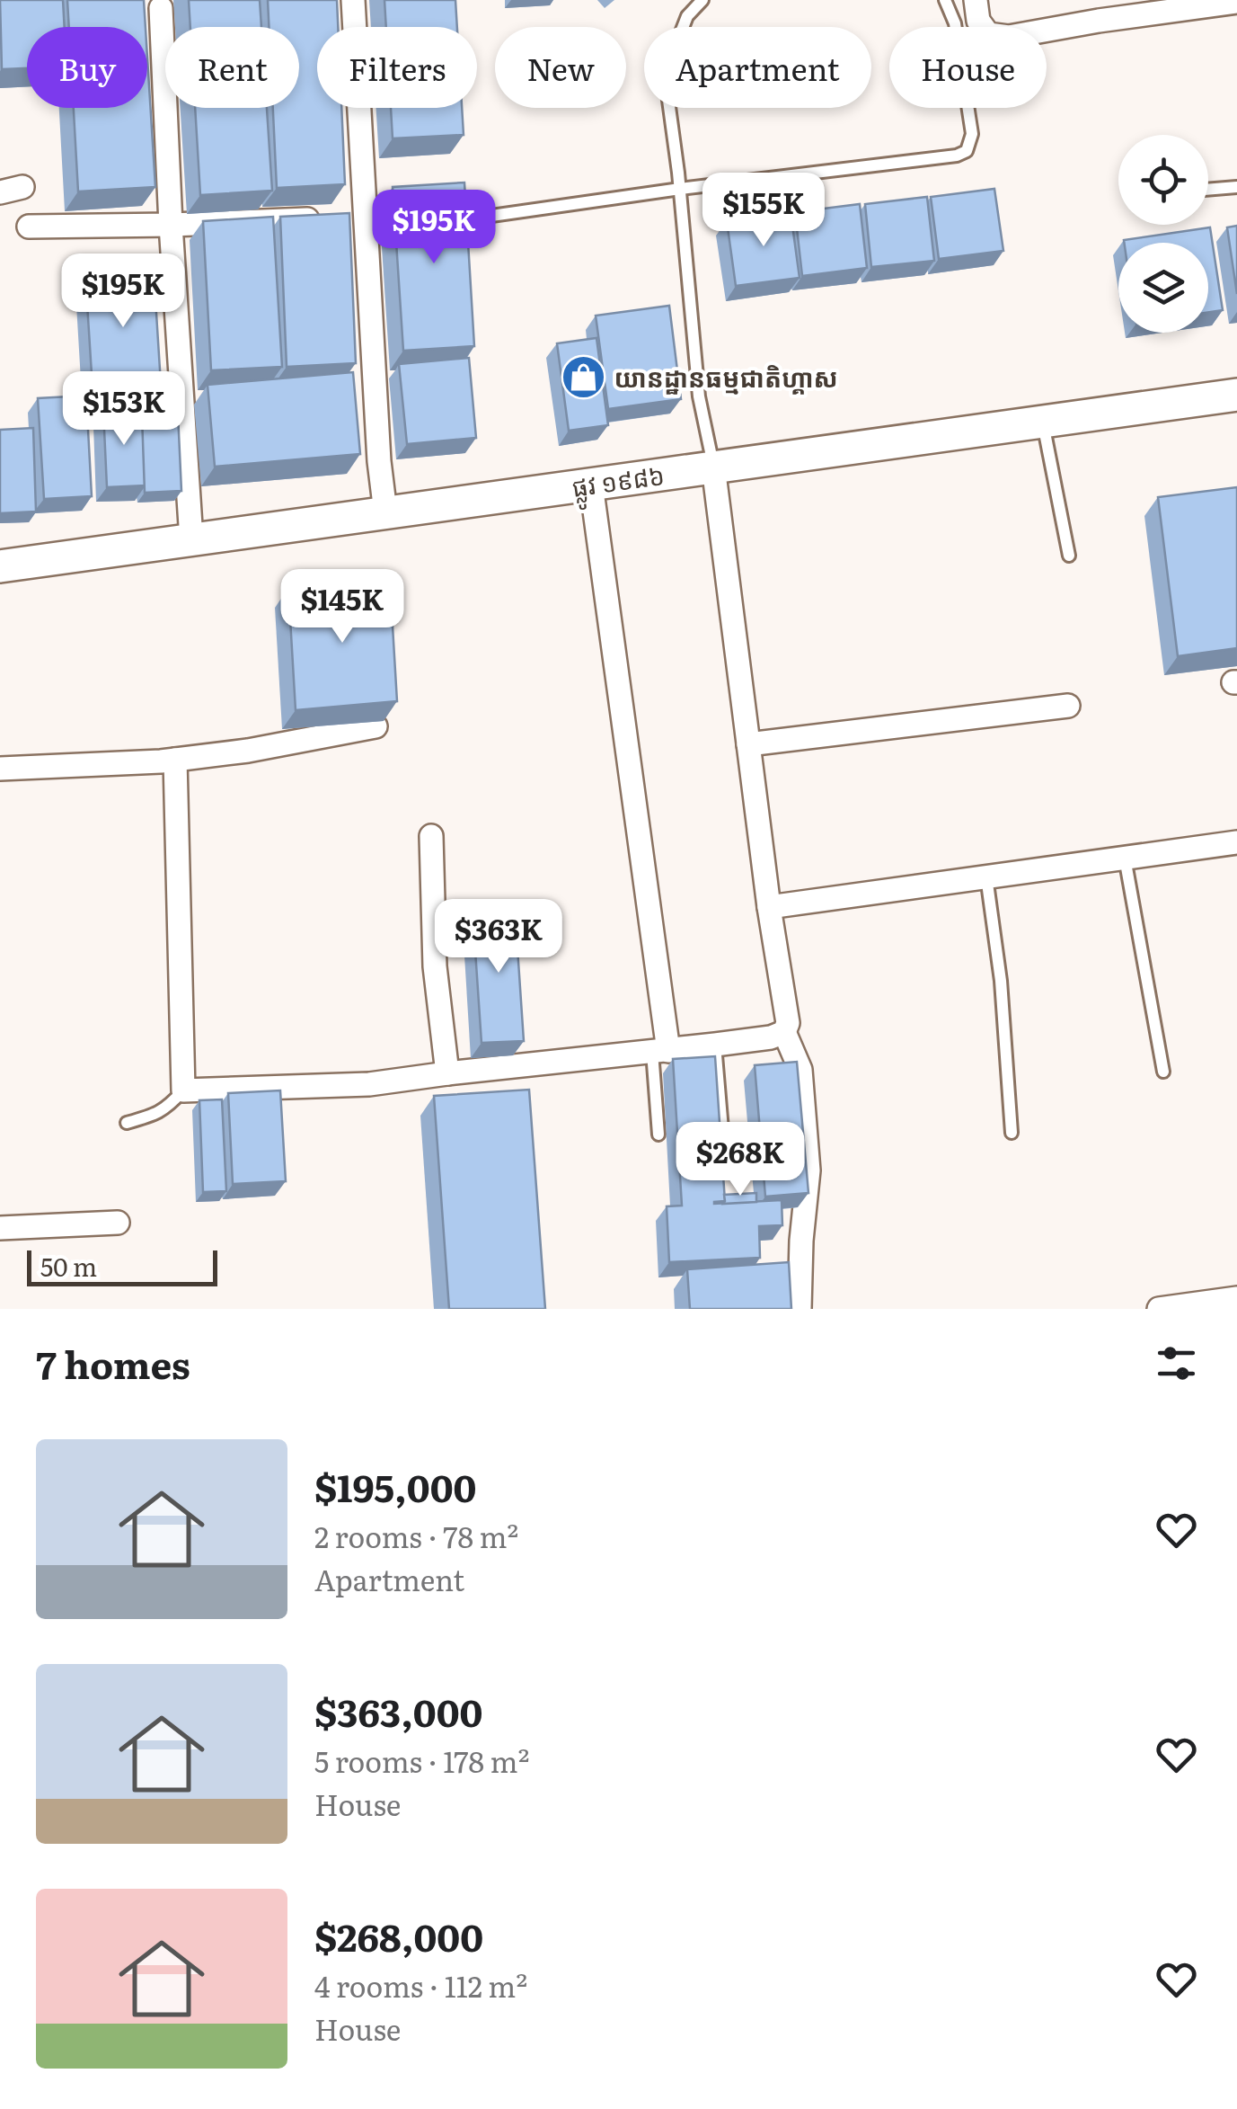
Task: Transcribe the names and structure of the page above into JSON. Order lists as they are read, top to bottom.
{
  "streets": {
    "main road": ["ផ្លូវ ១៩៨៦"]
  },
  "places": {
    "shop": ["យានដ្ឋានធម្មជាតិហ្គាស"]
  },
  "scale_bar": "50 m",
  "page": {
    "chip": [
      "Buy",
      "Rent",
      "Filters",
      "New",
      "Apartment",
      "House"
    ],
    "price": [
      "$155K",
      "$195K",
      "$195K",
      "$153K",
      "$145K",
      "$363K",
      "$268K"
    ],
    "scale": "50 m",
    "heading": "7 homes",
    "list": [
      {
        "name": "$195,000",
        "note": "2 rooms · 78 m² · Apartment"
      },
      {
        "name": "$363,000",
        "note": "5 rooms · 178 m² · House"
      },
      {
        "name": "$268,000",
        "note": "4 rooms · 112 m² · House"
      }
    ]
  }
}
